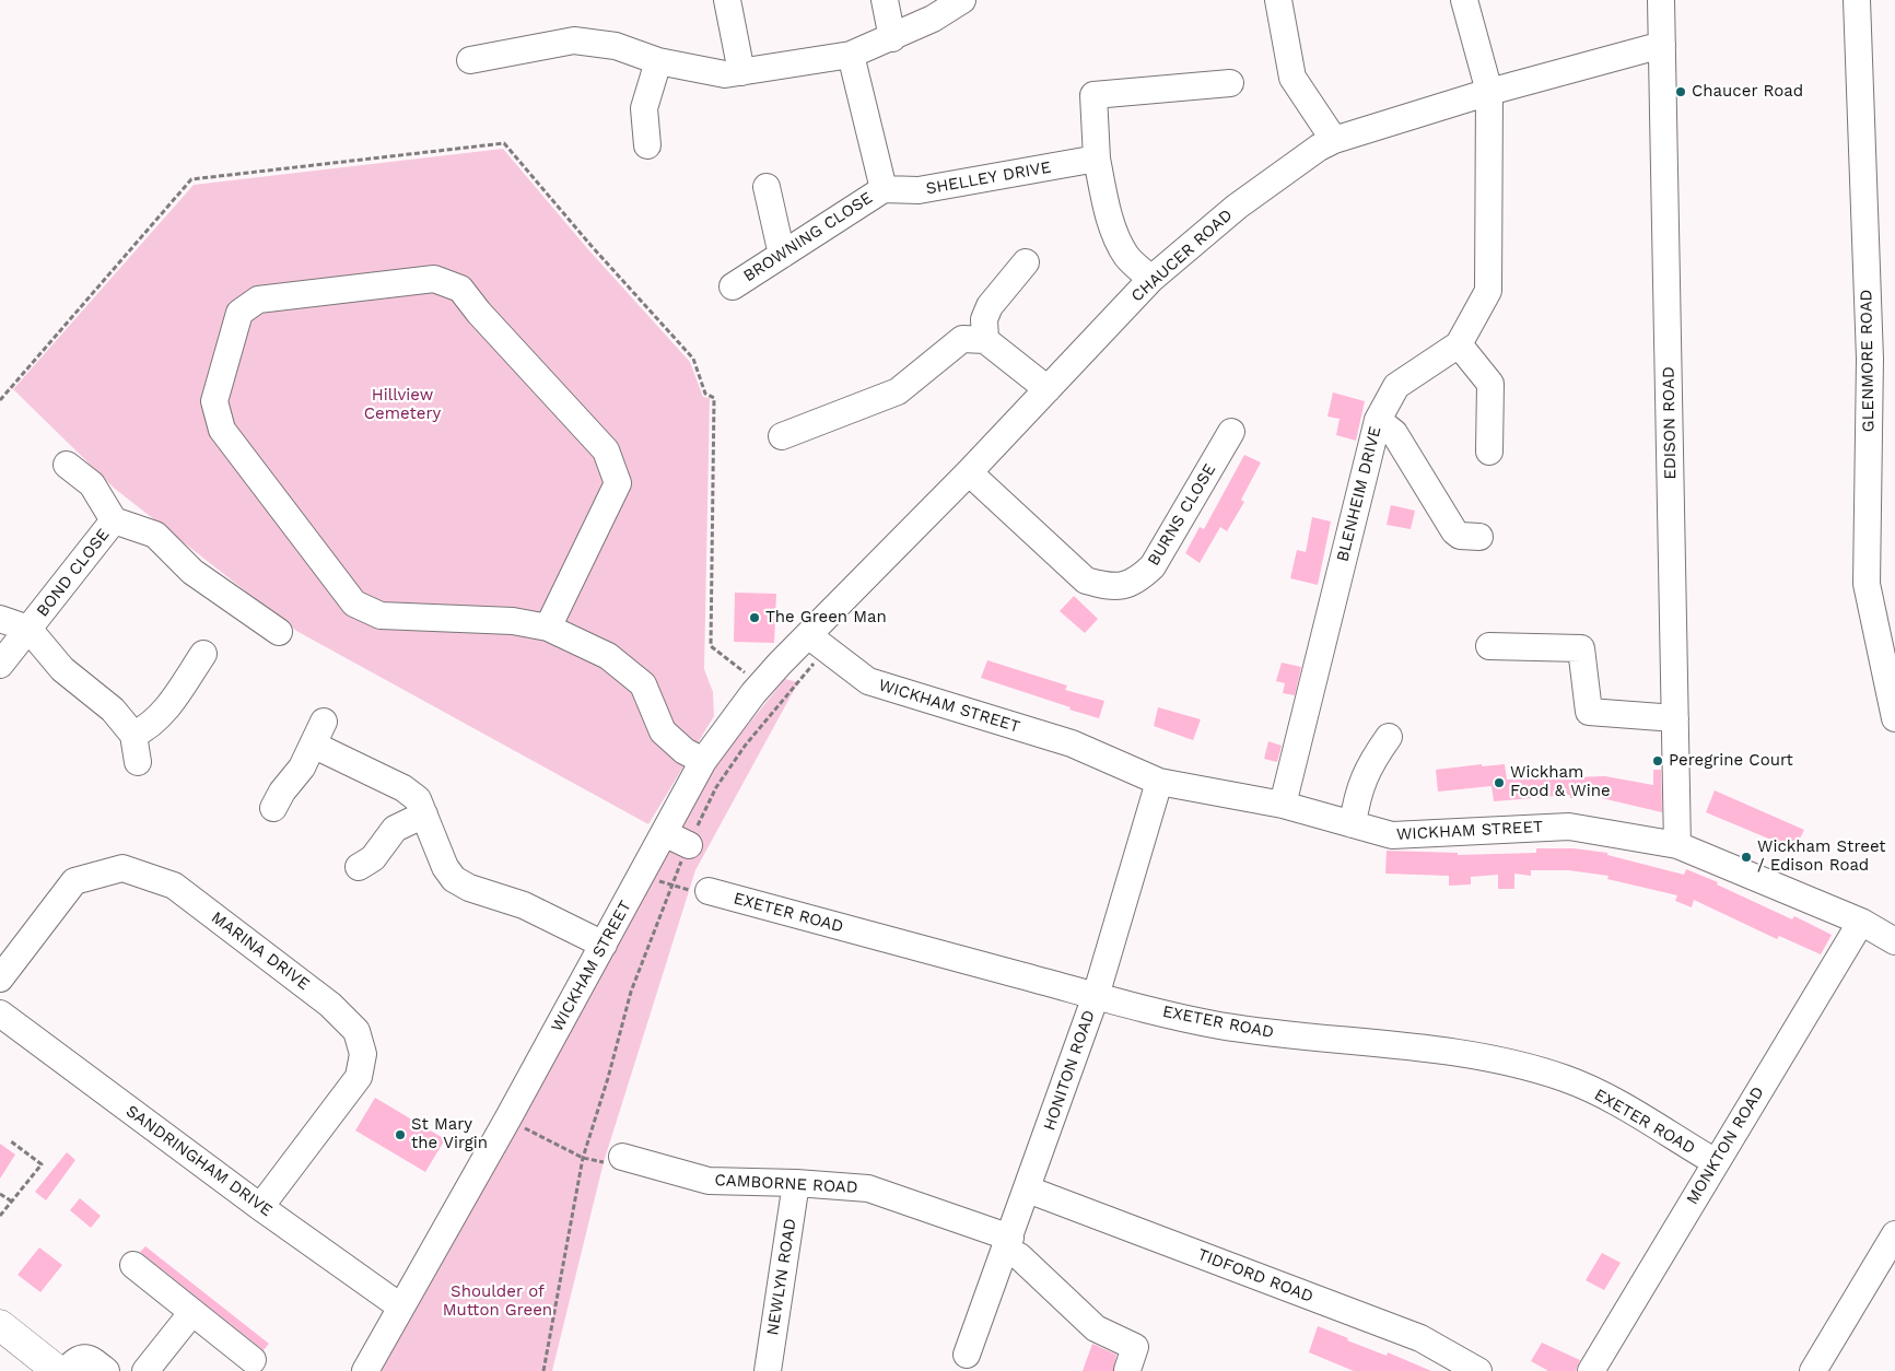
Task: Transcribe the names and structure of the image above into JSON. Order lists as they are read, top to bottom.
{
  "streets": {
    "street": [
      "SHELLEY DRIVE",
      "BROWNING CLOSE",
      "CHAUCER ROAD",
      "GLENMORE ROAD",
      "EDISON ROAD",
      "BLENHEIM DRIVE",
      "BURNS CLOSE",
      "BOND CLOSE",
      "WICKHAM STREET",
      "EXETER ROAD",
      "MARINA DRIVE",
      "HONITON ROAD",
      "MONKTON ROAD",
      "SANDRINGHAM DRIVE",
      "CAMBORNE ROAD",
      "TIDFORD ROAD",
      "NEWLYN ROAD"
    ]
  },
  "crossings": [
    ["SHELLEY DRIVE", "BROWNING CLOSE"],
    ["CHAUCER ROAD", "EDISON ROAD"],
    ["CHAUCER ROAD", "BLENHEIM DRIVE"],
    ["CHAUCER ROAD", "BURNS CLOSE"],
    ["CHAUCER ROAD", "WICKHAM STREET"],
    ["EDISON ROAD", "WICKHAM STREET"],
    ["BLENHEIM DRIVE", "WICKHAM STREET"],
    ["WICKHAM STREET", "HONITON ROAD"],
    ["WICKHAM STREET", "MONKTON ROAD"],
    ["WICKHAM STREET", "SANDRINGHAM DRIVE"],
    ["EXETER ROAD", "HONITON ROAD"],
    ["EXETER ROAD", "MONKTON ROAD"],
    ["MARINA DRIVE", "SANDRINGHAM DRIVE"],
    ["HONITON ROAD", "CAMBORNE ROAD"],
    ["HONITON ROAD", "TIDFORD ROAD"],
    ["CAMBORNE ROAD", "NEWLYN ROAD"]
  ],
  "parks": ["Hillview Cemetery", "Shoulder of Mutton Green"],
  "places": [
    "Chaucer Road",
    "The Green Man",
    "Peregrine Court",
    "Wickham Food & Wine",
    "Wickham Street / Edison Road",
    "St Mary the Virgin"
  ]
}
